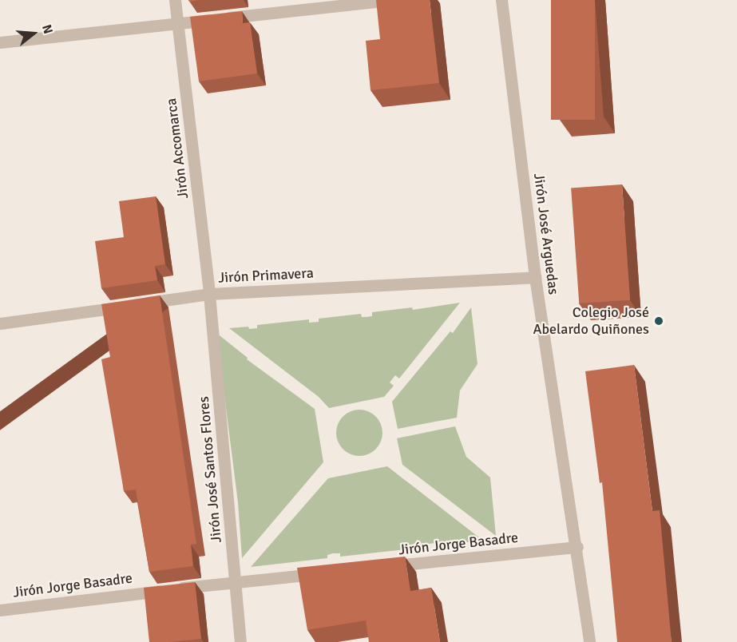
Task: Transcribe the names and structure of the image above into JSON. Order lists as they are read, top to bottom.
{
  "streets": {
    "street": [
      "Jirón Accomarca",
      "Jirón José Arguedas",
      "Jirón Primavera",
      "Jirón José Santos Flores",
      "Jirón Jorge Basadre"
    ]
  },
  "crossings": [
    ["Jirón Accomarca", "Jirón Primavera"],
    ["Jirón Accomarca", "Jirón José Santos Flores"],
    ["Jirón José Arguedas", "Jirón Primavera"],
    ["Jirón José Arguedas", "Jirón Jorge Basadre"],
    ["Jirón Primavera", "Jirón José Santos Flores"],
    ["Jirón José Santos Flores", "Jirón Jorge Basadre"]
  ],
  "places": ["Colegio José Abelardo Quiñones"],
  "north": "right"
}
